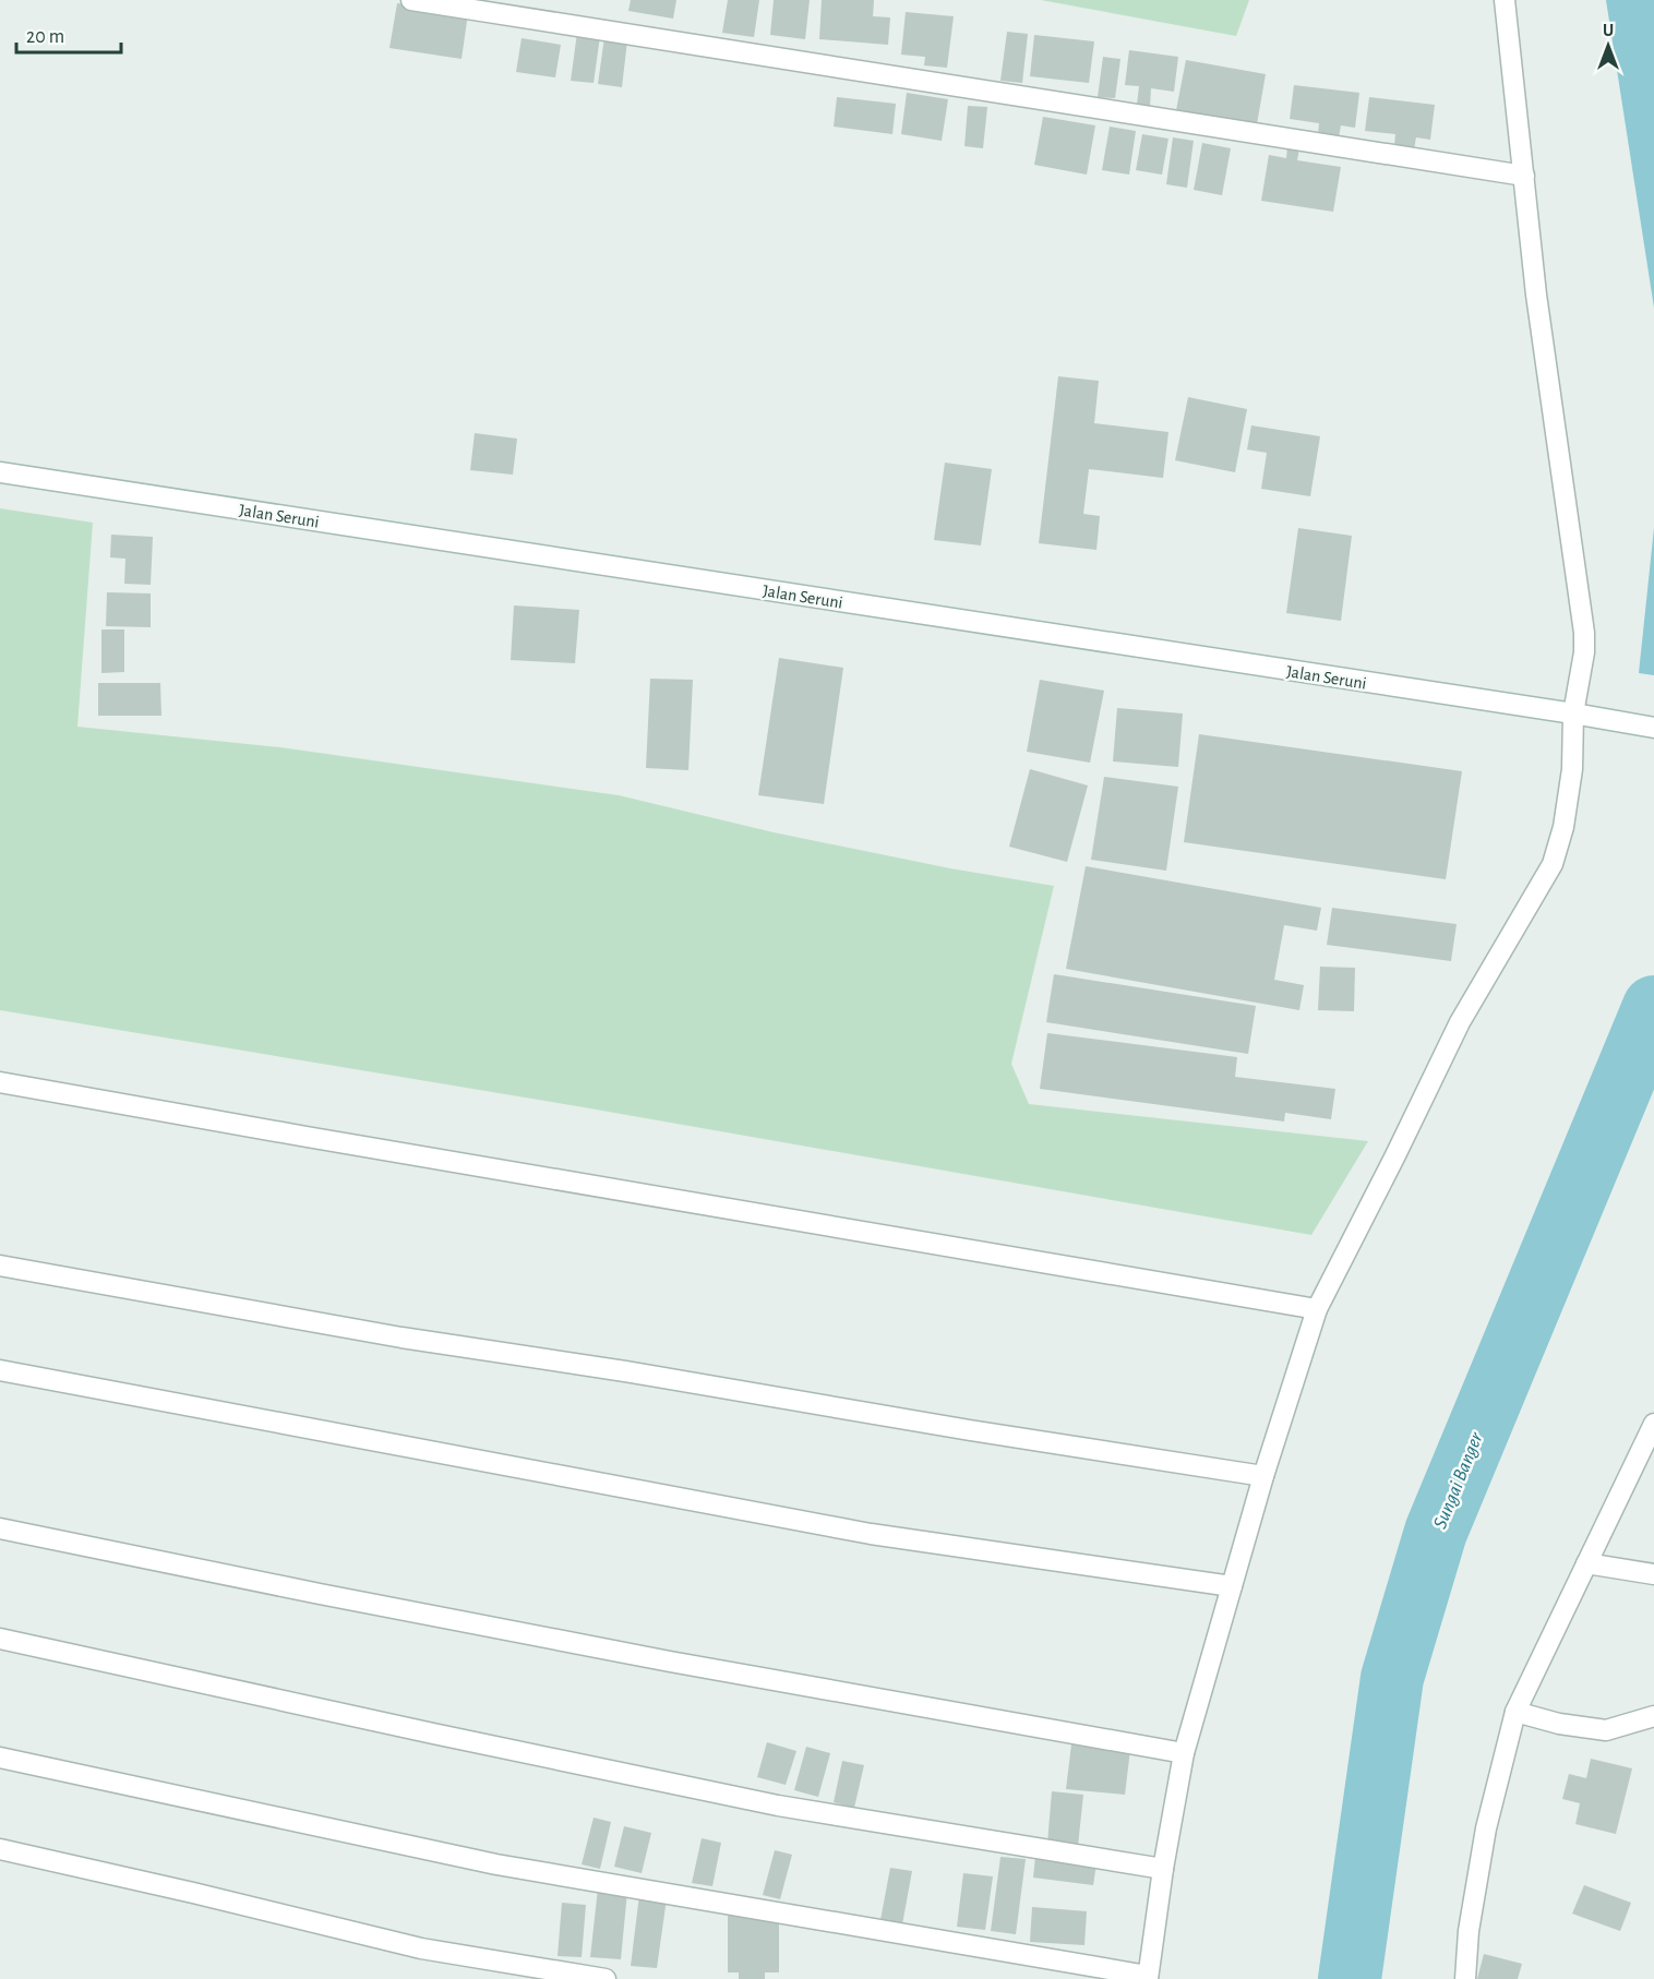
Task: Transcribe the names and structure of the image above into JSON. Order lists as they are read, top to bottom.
{
  "streets": {
    "street": ["Jalan Seruni"]
  },
  "water": ["Sungai Banger"],
  "scale_bar": "20 m",
  "north": "top"
}
